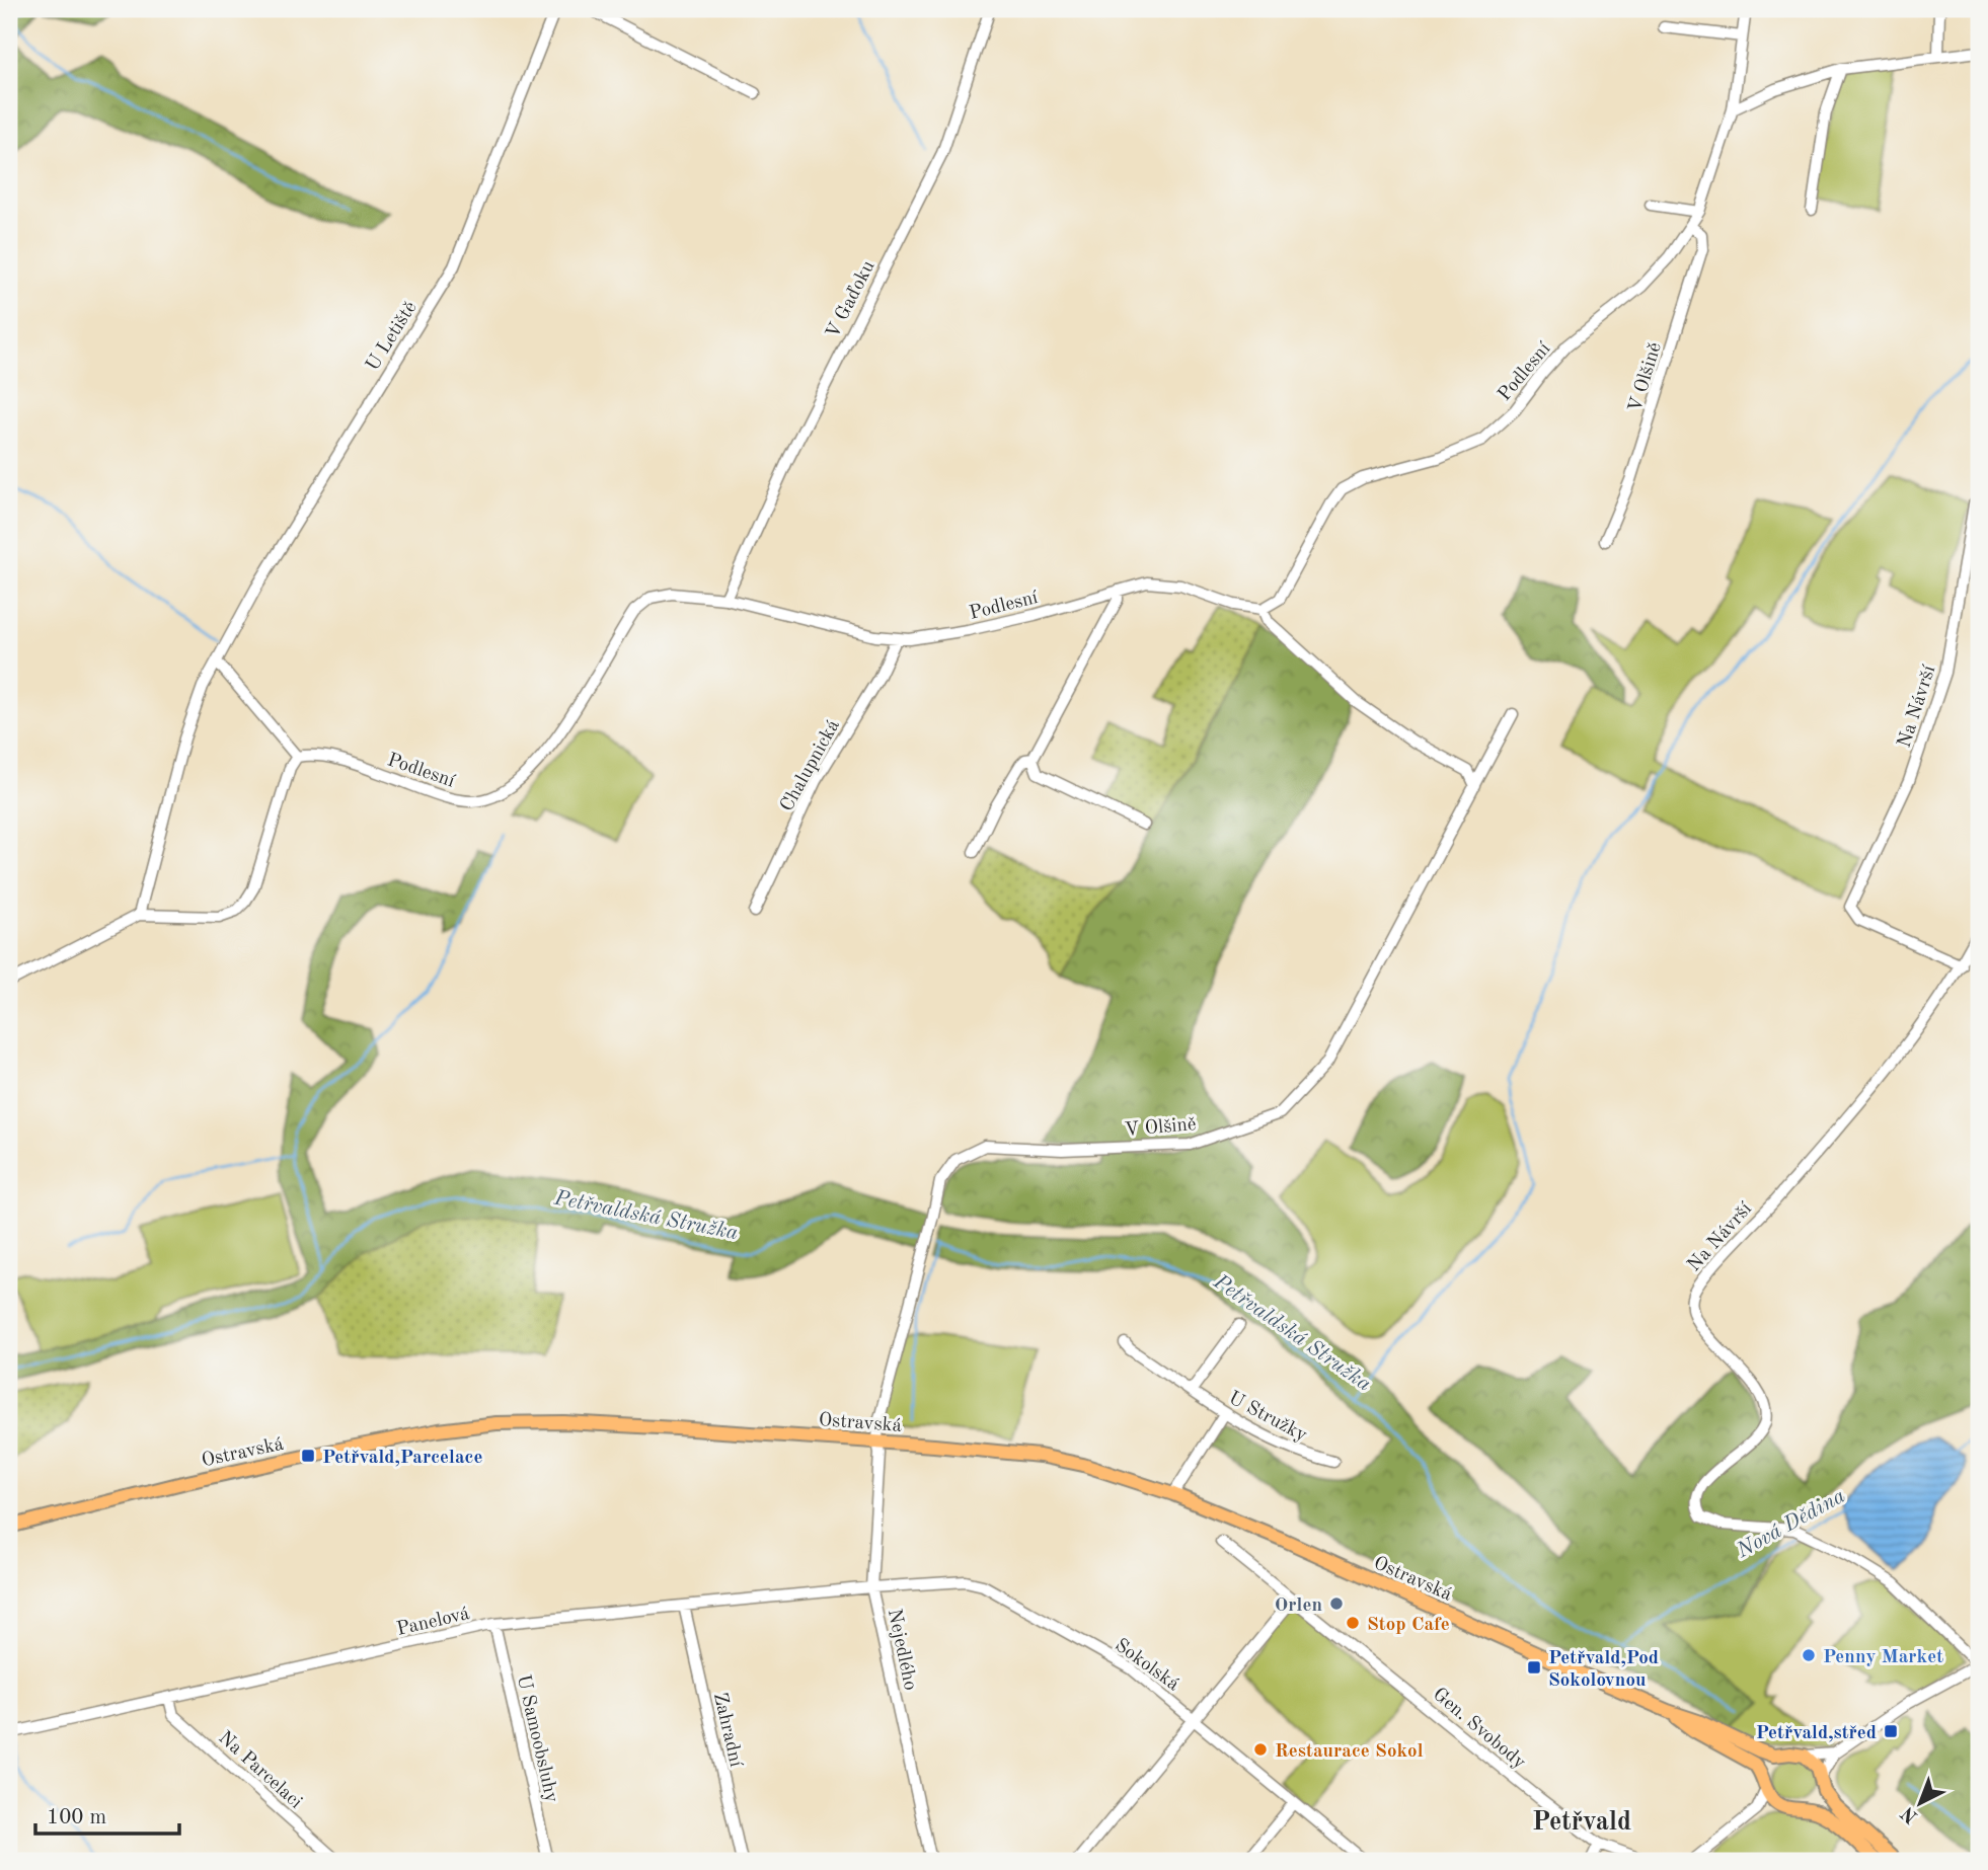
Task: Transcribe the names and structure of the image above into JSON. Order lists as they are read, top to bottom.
{
  "streets": {
    "main road": ["Ostravská"],
    "street": [
      "V Gaďoku",
      "U Letiště",
      "Podlesní",
      "V Olšině",
      "Na Návrší",
      "Chalupnická",
      "U Stružky",
      "Panelová",
      "Nejedlého",
      "Sokolská",
      "Gen. Svobody",
      "Zahradní",
      "U Samoobsluhy",
      "Na Parcelaci"
    ]
  },
  "crossings": [
    ["V Gaďoku", "Podlesní"],
    ["Podlesní", "V Olšině"],
    ["Podlesní", "Chalupnická"],
    ["V Olšině", "Ostravská"],
    ["V Olšině", "Nejedlého"],
    ["Ostravská", "Nejedlého"],
    ["Panelová", "Nejedlého"],
    ["Panelová", "Sokolská"],
    ["Panelová", "Zahradní"],
    ["Panelová", "U Samoobsluhy"],
    ["Panelová", "Na Parcelaci"],
    ["Nejedlého", "Sokolská"]
  ],
  "districts": ["Petřvald"],
  "water": ["Petřvaldská Stružka", "Nová Dědina"],
  "places": {
    "transit": ["Petřvald,Parcelace", "Petřvald,Pod Sokolovnou", "Petřvald,střed"],
    "other": [
      "Orlen",
      "Stop Cafe",
      "Penny Market",
      "Restaurace Sokol"
    ]
  },
  "scale_bar": "100 m",
  "north": "bottom left"
}
